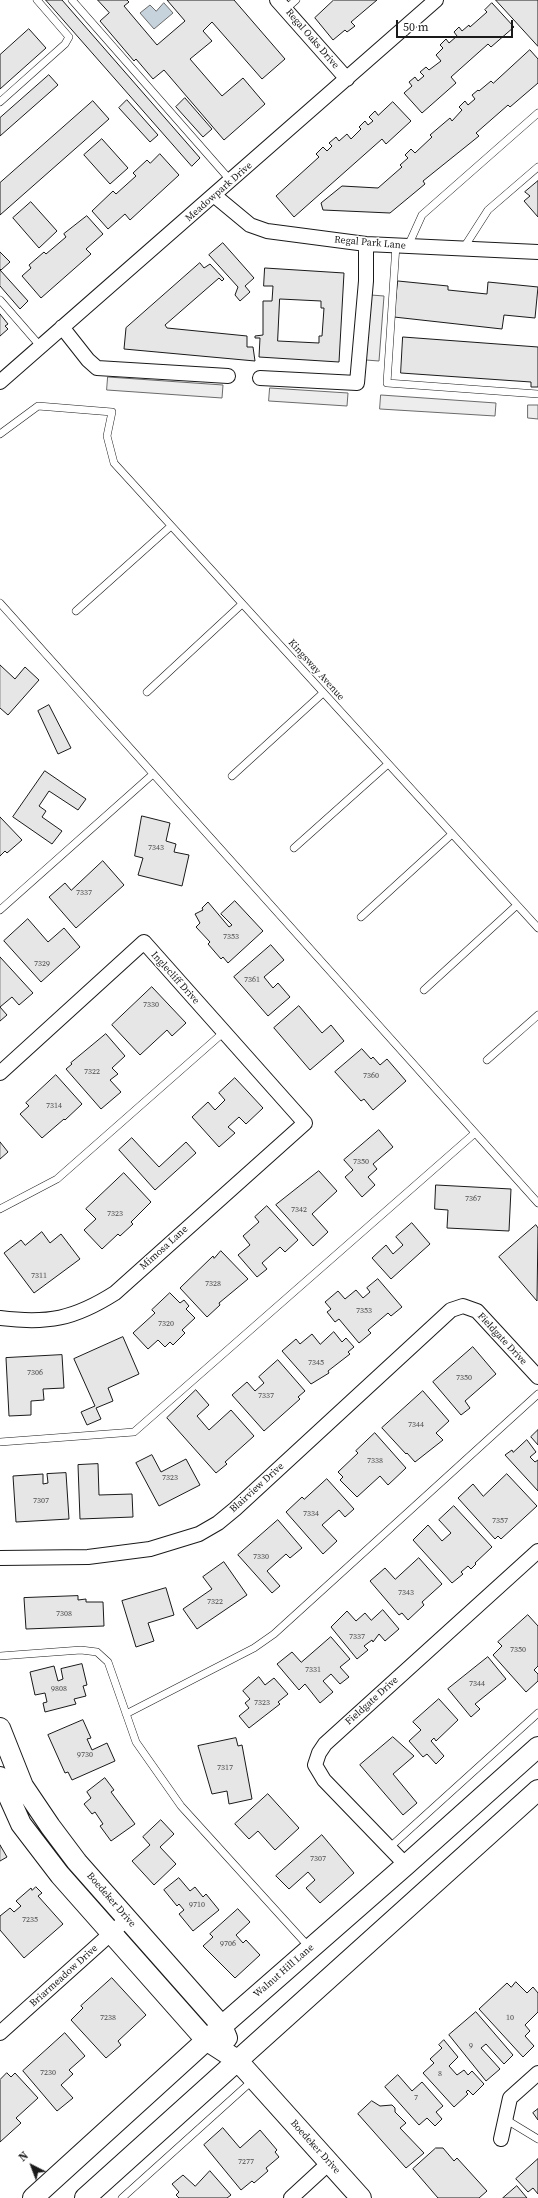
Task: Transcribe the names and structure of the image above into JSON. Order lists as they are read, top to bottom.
{
  "streets": {
    "main road": ["Boedeker Drive", "Walnut Hill Lane"],
    "street": [
      "Regal Oaks Drive",
      "Meadowpark Drive",
      "Regal Park Lane",
      "Inglecliff Drive",
      "Mimosa Lane",
      "Fieldgate Drive",
      "Blairview Drive",
      "Briarmeadow Drive"
    ],
    "lane": ["Kingsway Avenue"]
  },
  "crossings": [
    ["Regal Oaks Drive", "Meadowpark Drive"],
    ["Meadowpark Drive", "Regal Park Lane"],
    ["Inglecliff Drive", "Mimosa Lane"],
    ["Fieldgate Drive", "Blairview Drive"],
    ["Fieldgate Drive", "Walnut Hill Lane"],
    ["Boedeker Drive", "Walnut Hill Lane"],
    ["Boedeker Drive", "Briarmeadow Drive"]
  ],
  "house_numbers": [
    "7343",
    "7337",
    "7353",
    "7329",
    "7361",
    "7330",
    "7322",
    "7360",
    "7314",
    "7350",
    "7367",
    "7342",
    "7323",
    "7311",
    "7328",
    "7353",
    "7320",
    "7345",
    "7306",
    "7350",
    "7337",
    "7344",
    "7338",
    "7323",
    "7307",
    "7334",
    "7357",
    "7330",
    "7343",
    "7322",
    "7308",
    "7337",
    "7350",
    "7331",
    "7344",
    "9808",
    "7323",
    "9730",
    "7317",
    "7307",
    "9710",
    "7235",
    "9706",
    "7238",
    "10",
    "9",
    "7230",
    "8",
    "7",
    "7277"
  ],
  "scale_bar": "50 m",
  "north": "top left"
}
